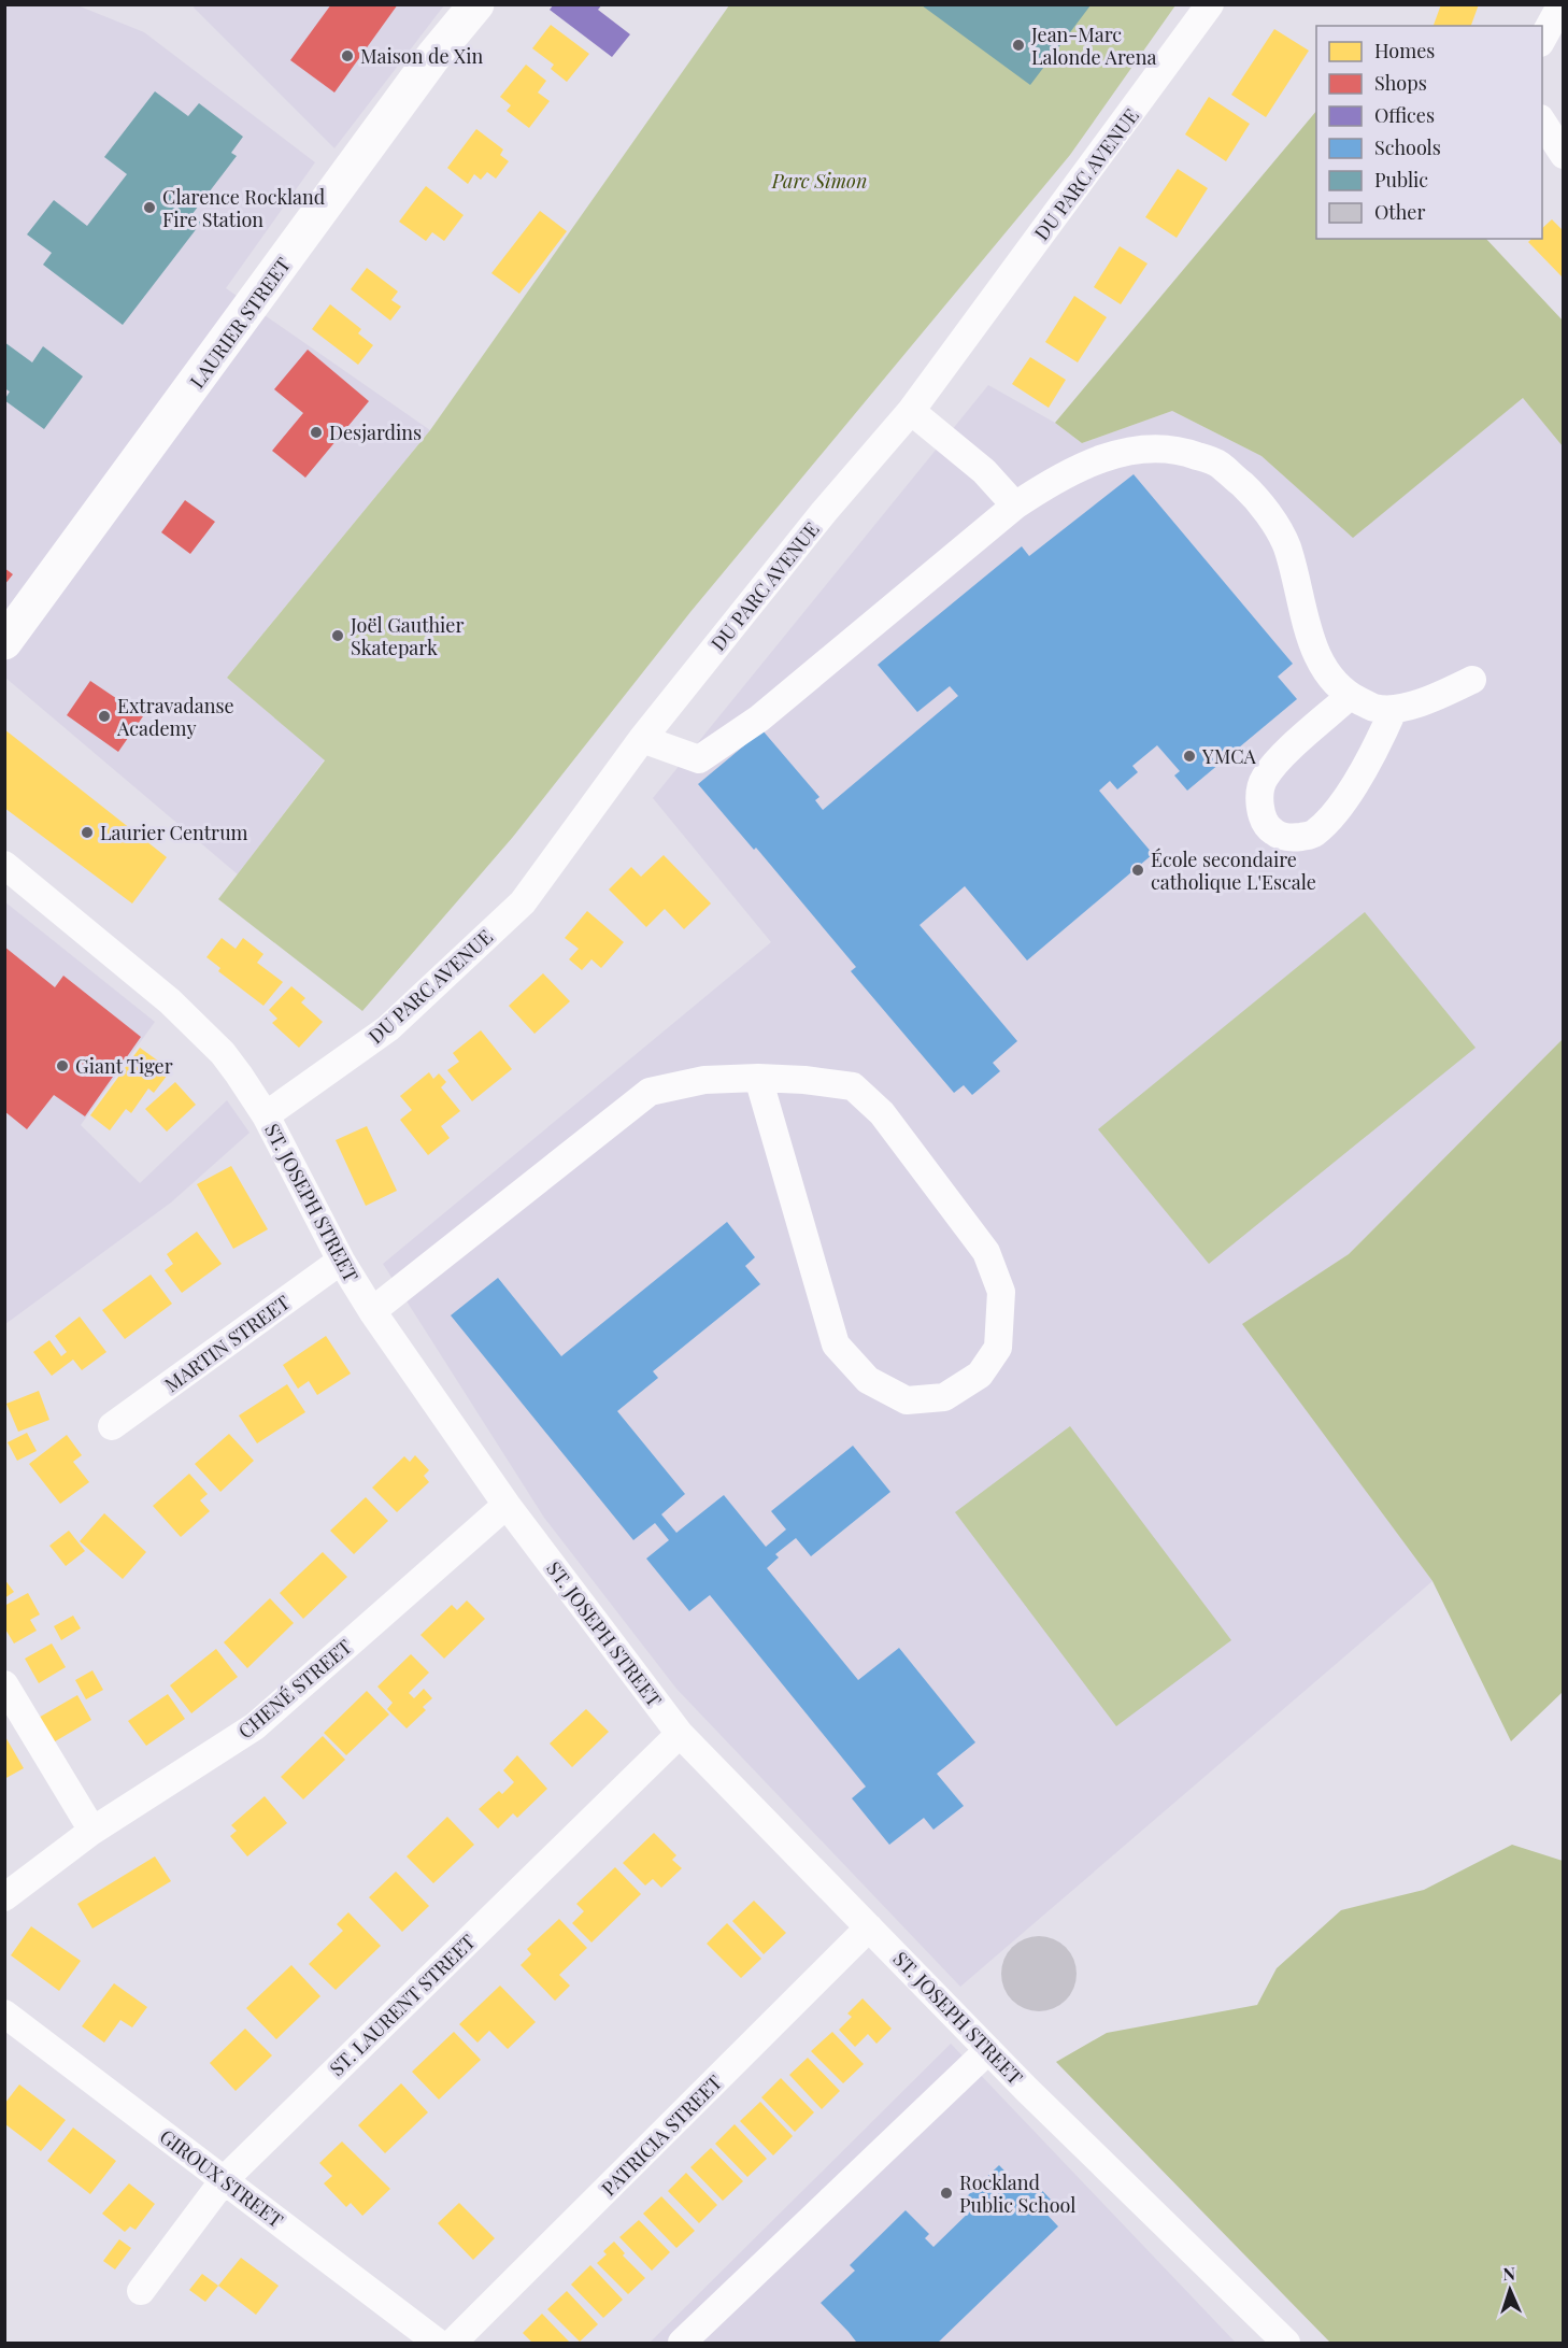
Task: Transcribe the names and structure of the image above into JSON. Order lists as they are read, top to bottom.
{
  "streets": {
    "main road": ["LAURIER STREET"],
    "street": [
      "DU PARC AVENUE",
      "ST. JOSEPH STREET",
      "MARTIN STREET",
      "CHENÉ STREET",
      "ST. LAURENT STREET",
      "PATRICIA STREET",
      "GIROUX STREET"
    ]
  },
  "crossings": [
    ["DU PARC AVENUE", "ST. JOSEPH STREET"],
    ["ST. JOSEPH STREET", "MARTIN STREET"],
    ["ST. JOSEPH STREET", "CHENÉ STREET"],
    ["ST. JOSEPH STREET", "ST. LAURENT STREET"],
    ["ST. JOSEPH STREET", "PATRICIA STREET"],
    ["ST. LAURENT STREET", "GIROUX STREET"]
  ],
  "parks": ["Parc Simon"],
  "places": [
    "Jean-Marc Lalonde Arena",
    "Maison de Xin",
    "Clarence Rockland Fire Station",
    "Desjardins",
    "Joël Gauthier Skatepark",
    "Extravadanse Academy",
    "YMCA",
    "Laurier Centrum",
    "École secondaire catholique L'Escale",
    "Giant Tiger",
    "Rockland Public School"
  ],
  "legend": [
    "Homes",
    "Shops",
    "Offices",
    "Schools",
    "Public",
    "Other"
  ],
  "north": "top"
}
